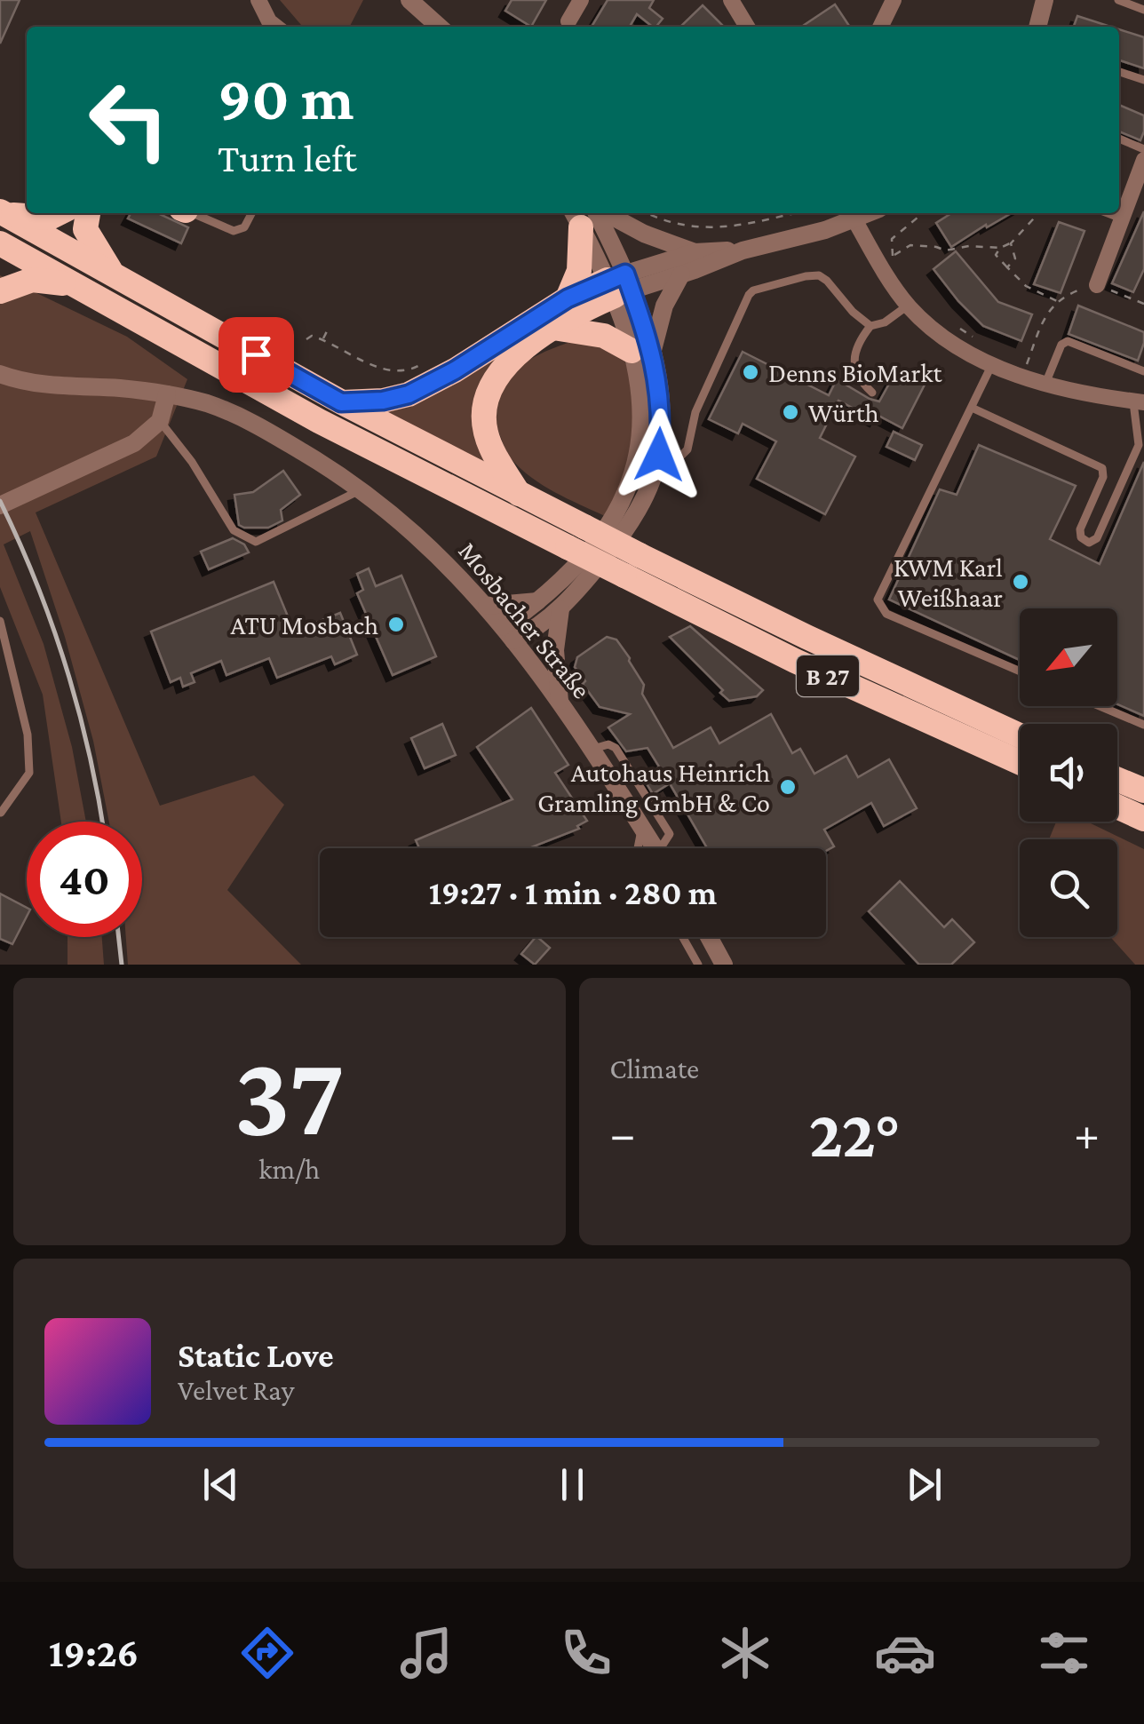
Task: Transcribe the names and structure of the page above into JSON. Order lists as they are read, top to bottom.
{
  "streets": {
    "highway": ["B 27"],
    "street": ["Mosbacher Straße"]
  },
  "places": [
    "Denns BioMarkt",
    "Würth",
    "KWM Karl Weißhaar",
    "ATU Mosbach",
    "Autohaus Heinrich Gramling GmbH & Co"
  ],
  "north": "bottom left",
  "page": {
    "turn": ["90 m", "Turn left"],
    "limit": "40",
    "trip": "19:27 · 1 min · 280 m",
    "tile": [
      ["37", "km/h"],
      "Climate"
    ],
    "heat": ["−", "22°", "+"],
    "song": ["Static Love", "Velvet Ray"],
    "tabs": "19:26"
  }
}
